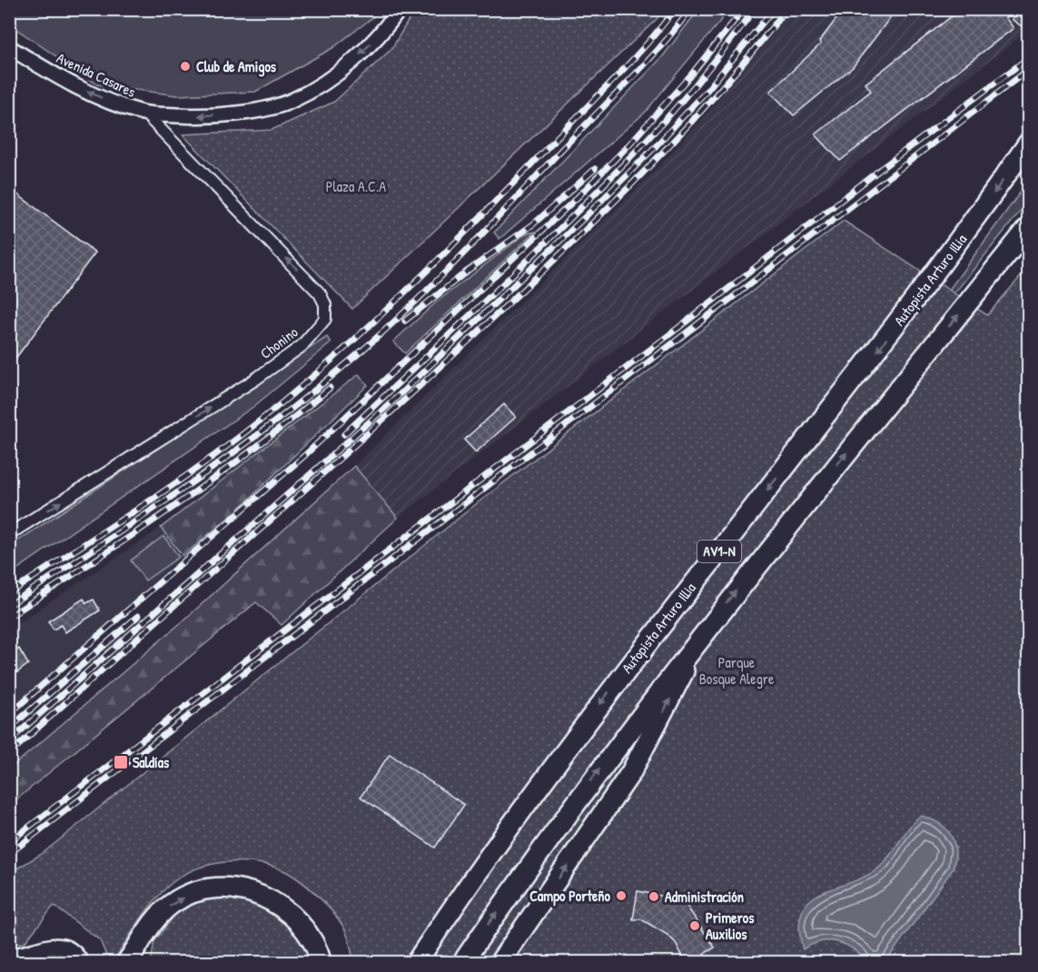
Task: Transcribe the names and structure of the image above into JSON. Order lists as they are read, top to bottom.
{
  "streets": {
    "highway": ["Autopista Arturo Illia", "AV1-N"],
    "street": ["Avenida Casares", "Chonino"]
  },
  "crossings": [
    ["Avenida Casares", "Chonino"]
  ],
  "one_way": ["Avenida Casares"],
  "parks": ["Plaza A.C.A", "Parque Bosque Alegre"],
  "places": {
    "other": [
      "Club de Amigos",
      "Campo Porteño",
      "Administración",
      "Primeros Auxilios"
    ],
    "transit": ["Saldías"]
  }
}
